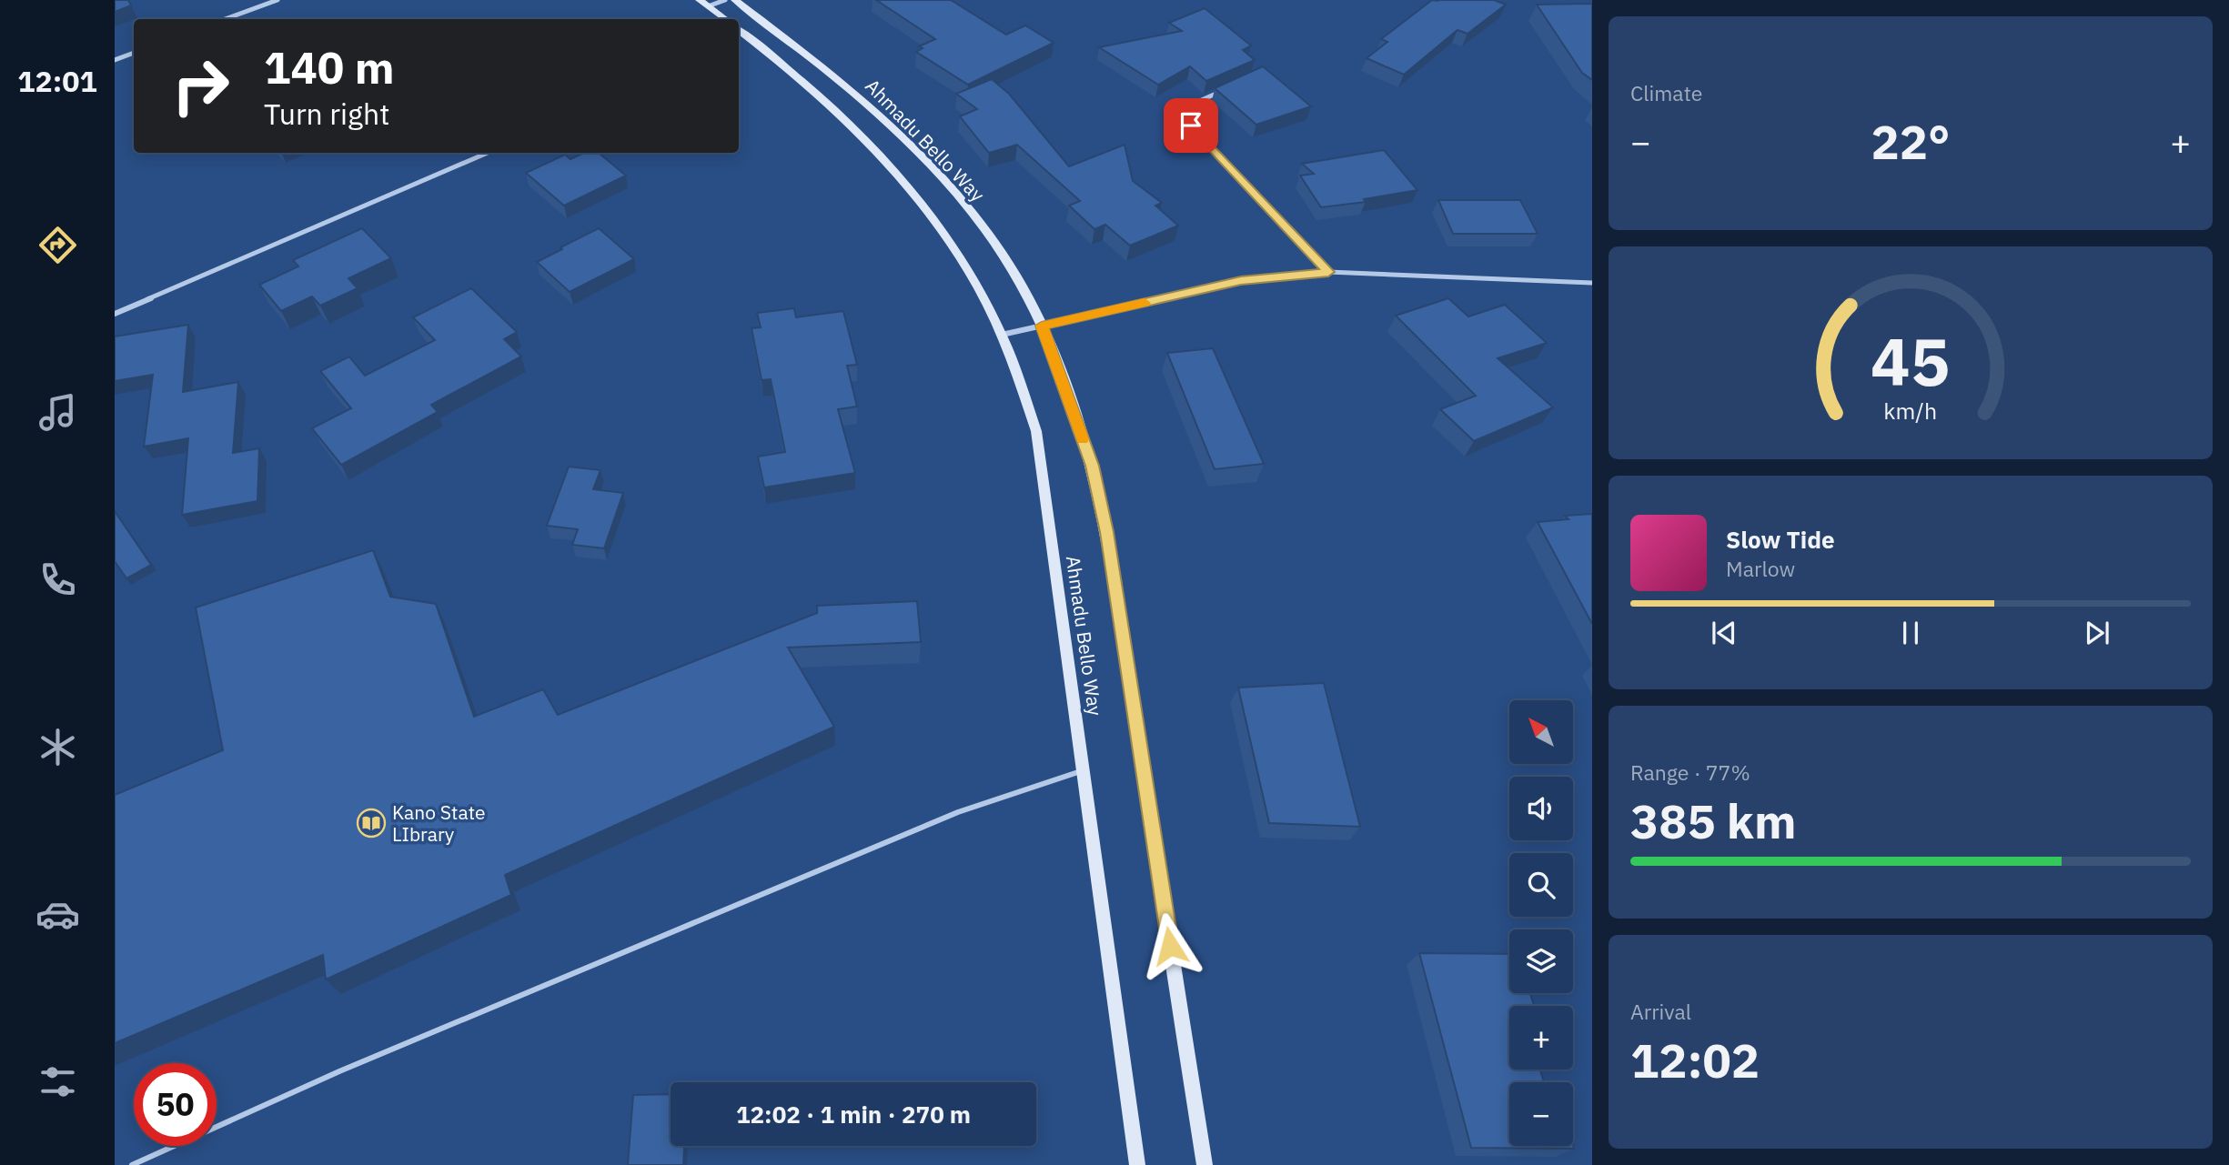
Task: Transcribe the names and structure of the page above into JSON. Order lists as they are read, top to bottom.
{
  "streets": {
    "main road": ["Ahmadu Bello Way"]
  },
  "places": {
    "library": ["Kano State LIbrary"]
  },
  "north": "top left",
  "page": {
    "tabs": "12:01",
    "tile": [
      "Climate",
      ["Range · 77%", "385 km"],
      ["Arrival", "12:02"]
    ],
    "turn": ["140 m", "Turn right"],
    "heat": ["−", "22°", "+"],
    "song": ["Slow Tide", "Marlow"],
    "map_buttons": ["+", "−"],
    "limit": "50",
    "trip": "12:02 · 1 min · 270 m",
    "gauge": ["45", "km/h"]
  }
}
